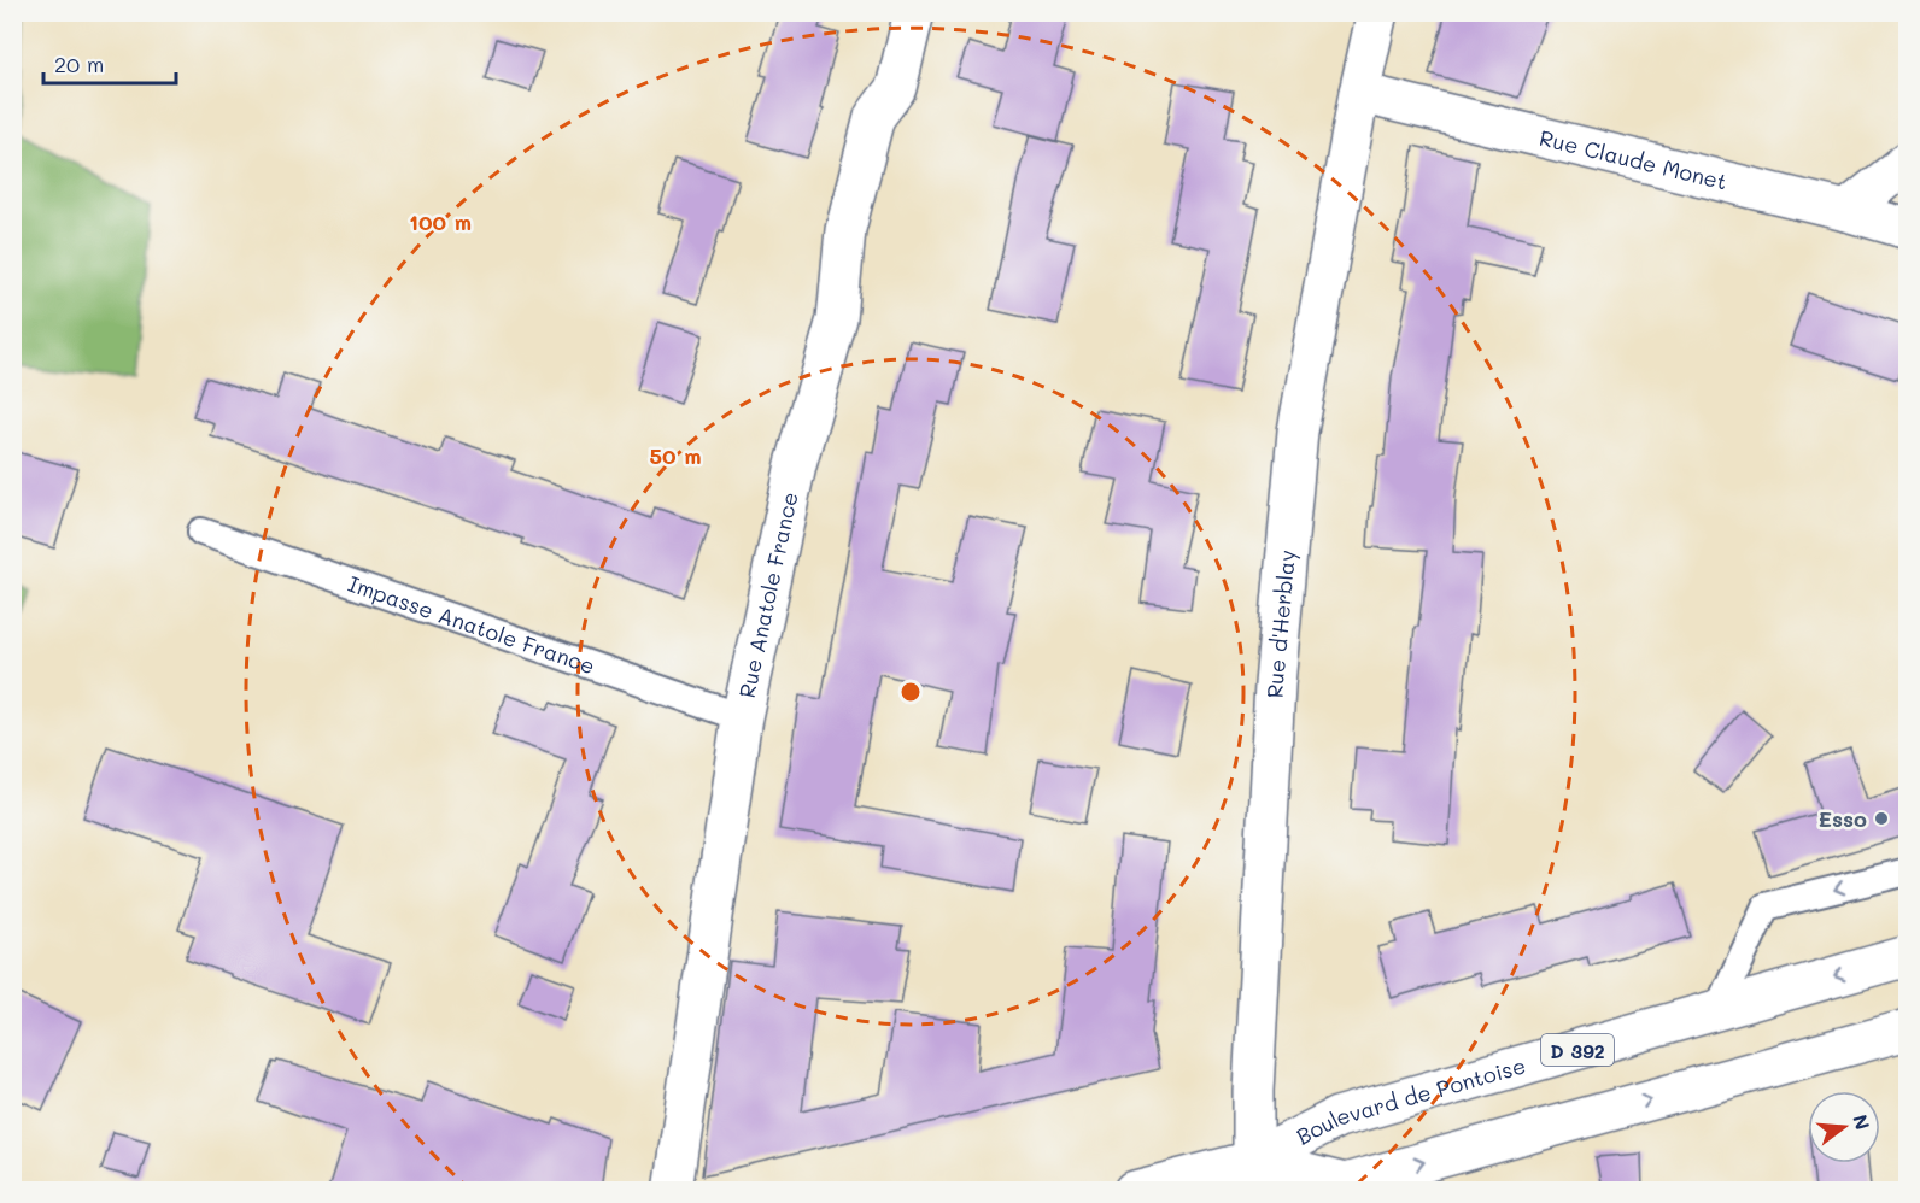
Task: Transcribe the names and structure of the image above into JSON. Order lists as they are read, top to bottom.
{
  "streets": {
    "main road": [
      "Rue Claude Monet",
      "Rue Anatole France",
      "Rue d'Herblay",
      "D 392",
      "Boulevard de Pontoise"
    ],
    "lane": ["Impasse Anatole France"]
  },
  "crossings": [
    ["Rue Claude Monet", "Rue d'Herblay"],
    ["Rue Anatole France", "Impasse Anatole France"],
    ["Rue d'Herblay", "Boulevard de Pontoise"]
  ],
  "places": ["Esso"],
  "scale_bar": "20 m",
  "north": "right",
  "rings": ["100 m", "50 m"]
}
